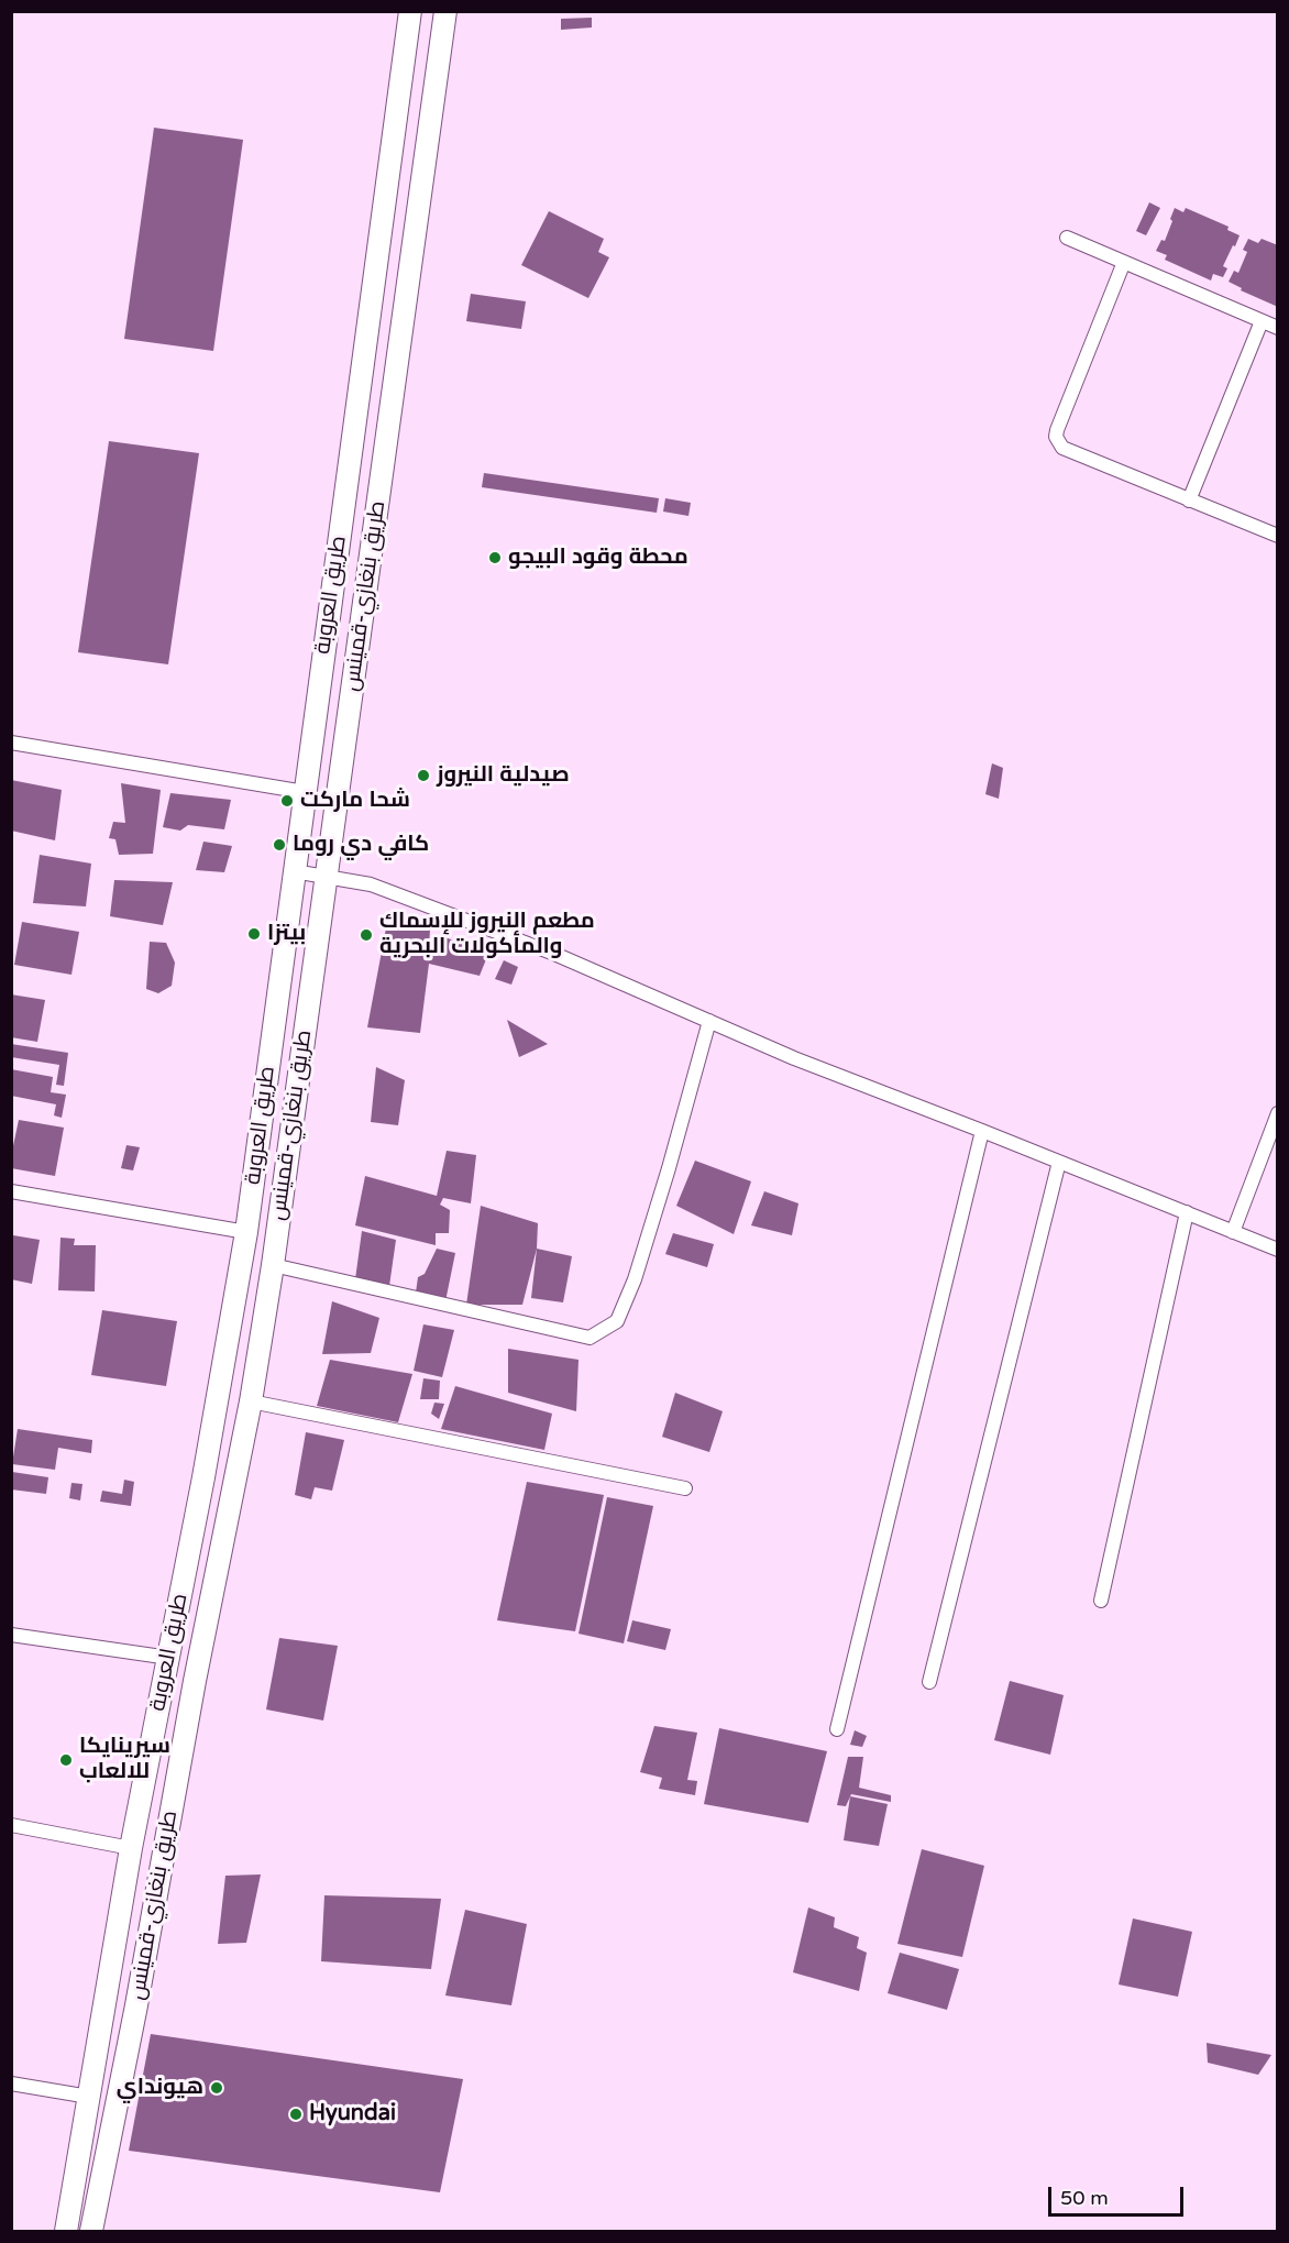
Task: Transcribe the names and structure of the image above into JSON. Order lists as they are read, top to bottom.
{
  "streets": {
    "main road": ["طريق العروبة", "طريق بنغازي-قمينس"]
  },
  "places": [
    "محطة وقود البيجو",
    "صيدلية النيروز",
    "شحا ماركت",
    "كافي دي روما",
    "بيتزا",
    "مطعم النيروز للإسماك والمأكولات البحرية",
    "سيرينايكا للالعاب",
    "هيونداي",
    "Hyundai"
  ],
  "scale_bar": "50 m"
}
